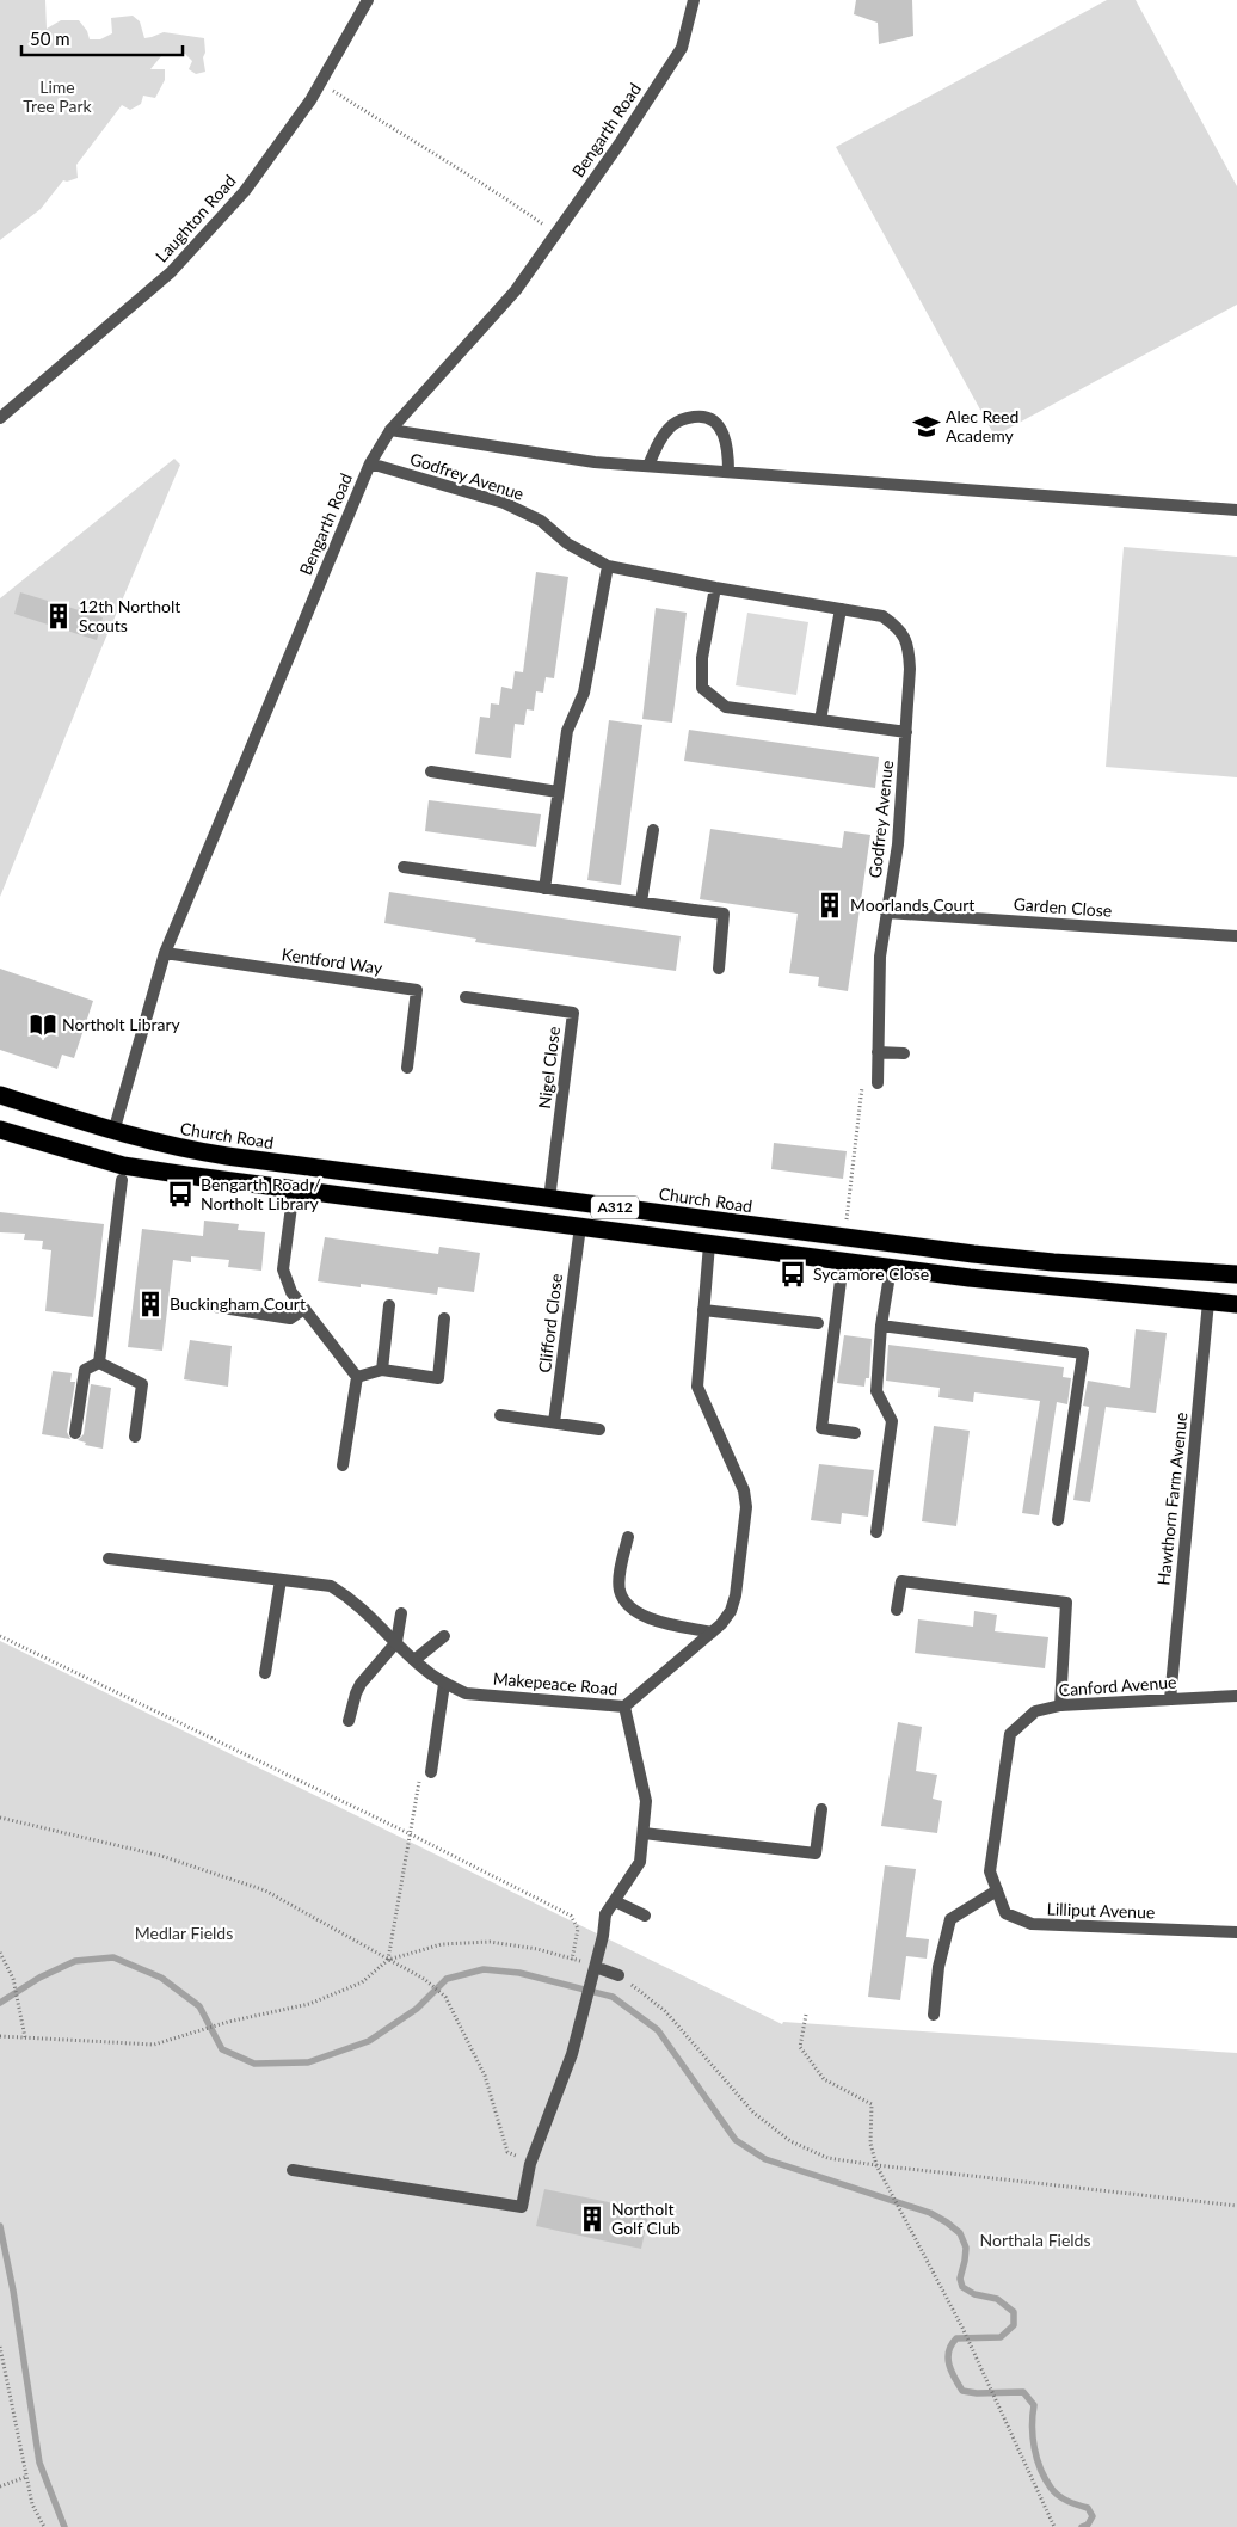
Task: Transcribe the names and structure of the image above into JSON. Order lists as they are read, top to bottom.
{
  "streets": {
    "highway": ["Church Road", "A312"],
    "street": [
      "Bengarth Road",
      "Laughton Road",
      "Godfrey Avenue",
      "Garden Close",
      "Kentford Way",
      "Nigel Close",
      "Clifford Close",
      "Hawthorn Farm Avenue",
      "Makepeace Road",
      "Canford Avenue",
      "Lilliput Avenue"
    ]
  },
  "crossings": [
    ["Bengarth Road", "Godfrey Avenue"],
    ["Bengarth Road", "Kentford Way"],
    ["Bengarth Road", "Church Road"],
    ["Godfrey Avenue", "Garden Close"],
    ["Nigel Close", "Church Road"],
    ["A312", "Clifford Close"],
    ["A312", "Hawthorn Farm Avenue"],
    ["A312", "Makepeace Road"],
    ["Hawthorn Farm Avenue", "Canford Avenue"],
    ["Canford Avenue", "Lilliput Avenue"]
  ],
  "parks": ["Lime Tree Park", "Medlar Fields", "Northala Fields"],
  "places": {
    "school or university": ["Alec Reed Academy"],
    "building": [
      "12th Northolt Scouts",
      "Moorlands Court",
      "Buckingham Court",
      "Northolt Golf Club"
    ],
    "library": ["Northolt Library"],
    "bus stop": ["Bengarth Road / Northolt Library", "Sycamore Close"]
  },
  "scale_bar": "50 m"
}
